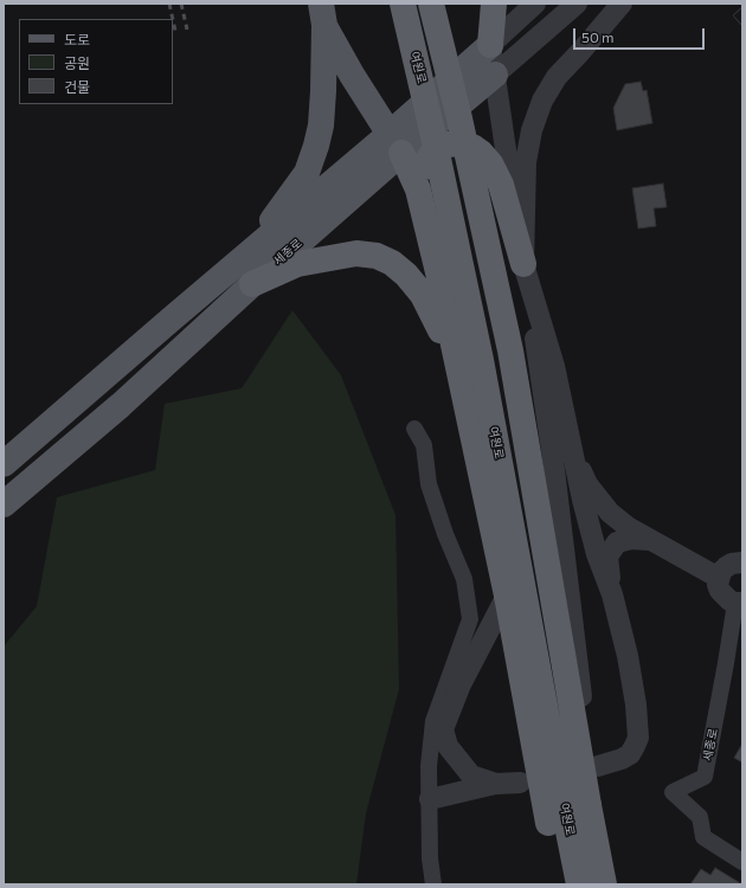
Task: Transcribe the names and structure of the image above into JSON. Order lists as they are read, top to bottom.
{
  "streets": {
    "highway": ["여원로"],
    "main road": ["세종로"]
  },
  "legend": ["도로", "공원", "건물"],
  "scale_bar": "50 m"
}
